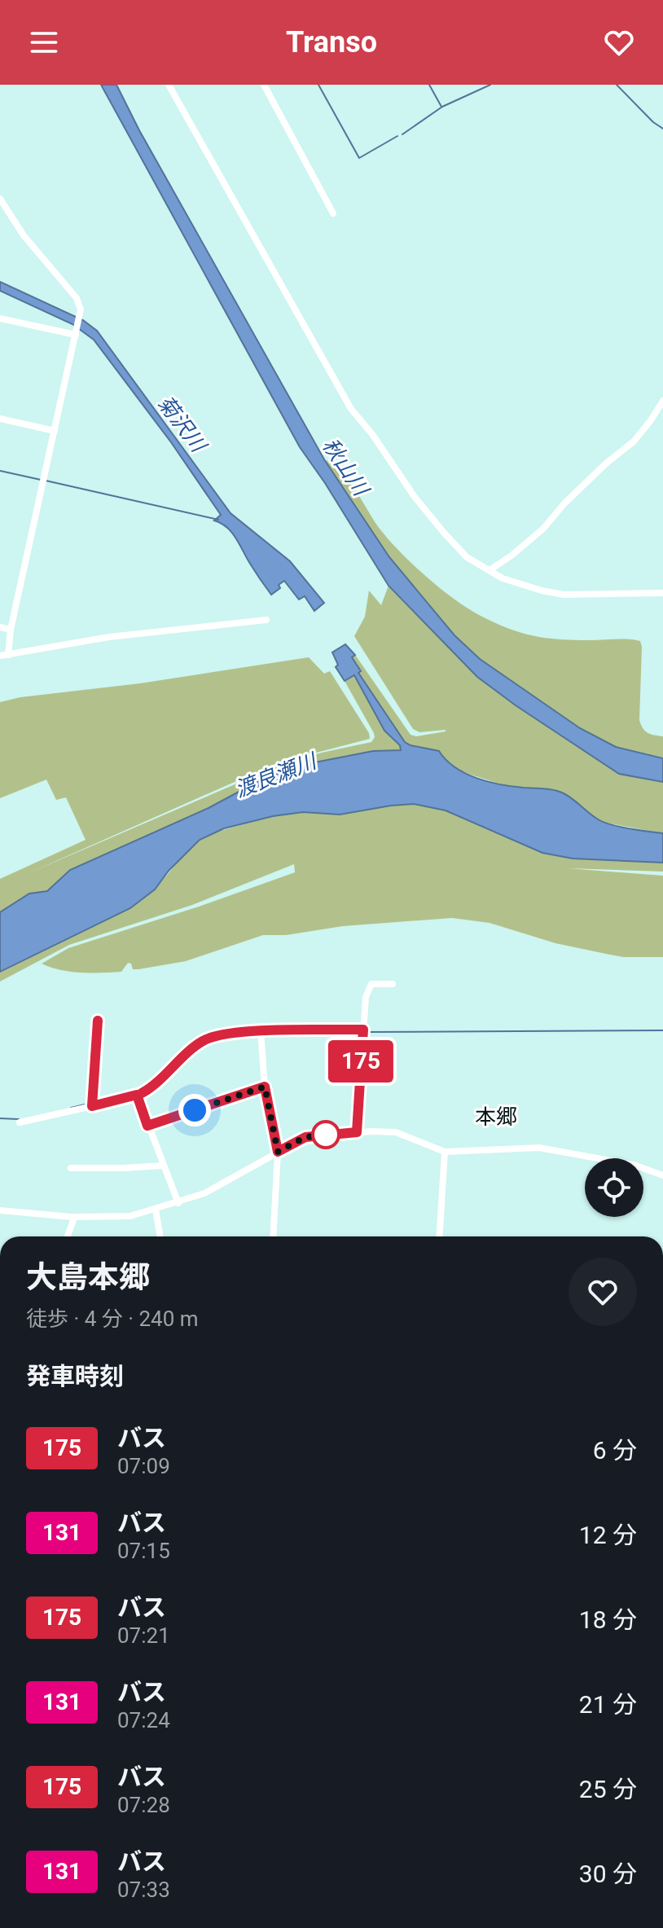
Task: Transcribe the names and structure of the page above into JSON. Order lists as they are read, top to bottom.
{
  "districts": ["本郷"],
  "water": ["菊沢川", "秋山川", "渡良瀬川"],
  "lines": ["bus line 175"],
  "page": {
    "header": "Transo",
    "on_map": "175",
    "heading": [
      ["大島本郷", "徒歩 · 4 分 · 240 m"],
      "発車時刻"
    ],
    "list": [
      {
        "mark": "175",
        "name": "バス",
        "note": "07:09",
        "value": "6 分"
      },
      {
        "mark": "131",
        "name": "バス",
        "note": "07:15",
        "value": "12 分"
      },
      {
        "mark": "175",
        "name": "バス",
        "note": "07:21",
        "value": "18 分"
      },
      {
        "mark": "131",
        "name": "バス",
        "note": "07:24",
        "value": "21 分"
      },
      {
        "mark": "175",
        "name": "バス",
        "note": "07:28",
        "value": "25 分"
      },
      {
        "mark": "131",
        "name": "バス",
        "note": "07:33",
        "value": "30 分"
      }
    ]
  }
}
